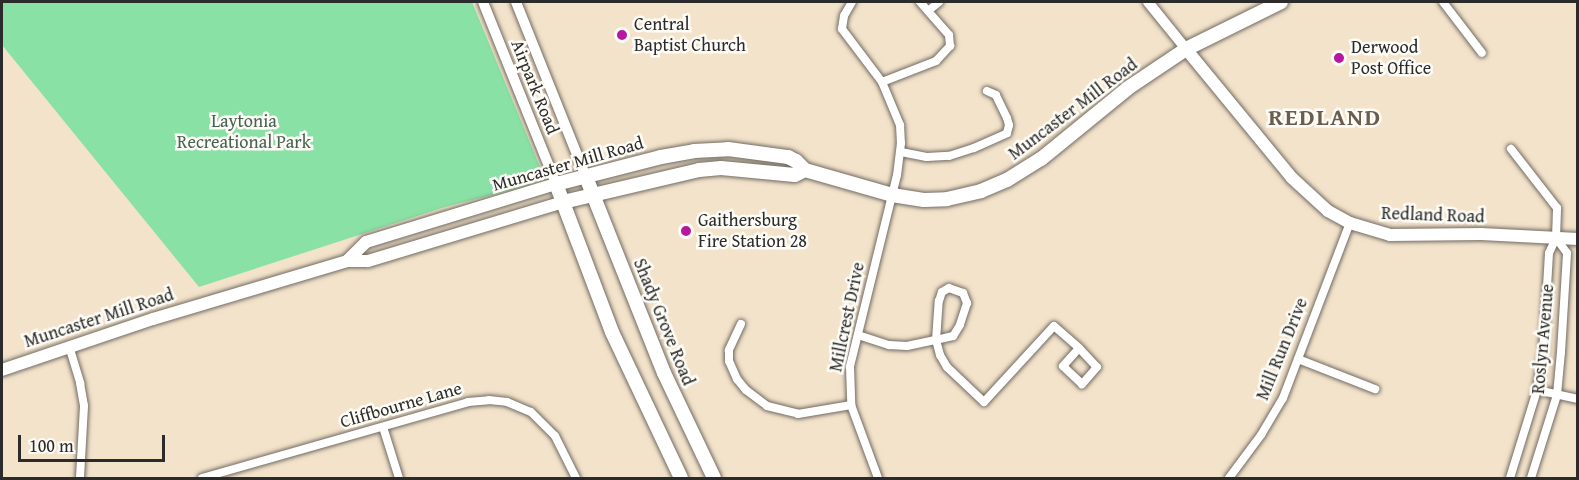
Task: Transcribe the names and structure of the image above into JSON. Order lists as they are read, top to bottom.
{
  "streets": {
    "main road": ["Muncaster Mill Road", "Redland Road", "Shady Grove Road"],
    "street": [
      "Airpark Road",
      "Millcrest Drive",
      "Roslyn Avenue",
      "Mill Run Drive",
      "Cliffbourne Lane"
    ]
  },
  "crossings": [
    ["Airpark Road", "Muncaster Mill Road"],
    ["Airpark Road", "Shady Grove Road"],
    ["Muncaster Mill Road", "Redland Road"],
    ["Muncaster Mill Road", "Millcrest Drive"],
    ["Muncaster Mill Road", "Shady Grove Road"],
    ["Redland Road", "Roslyn Avenue"],
    ["Redland Road", "Mill Run Drive"]
  ],
  "districts": ["REDLAND"],
  "parks": ["Laytonia Recreational Park"],
  "places": ["Central Baptist Church", "Derwood Post Office", "Gaithersburg Fire Station 28"],
  "scale_bar": "100 m"
}
